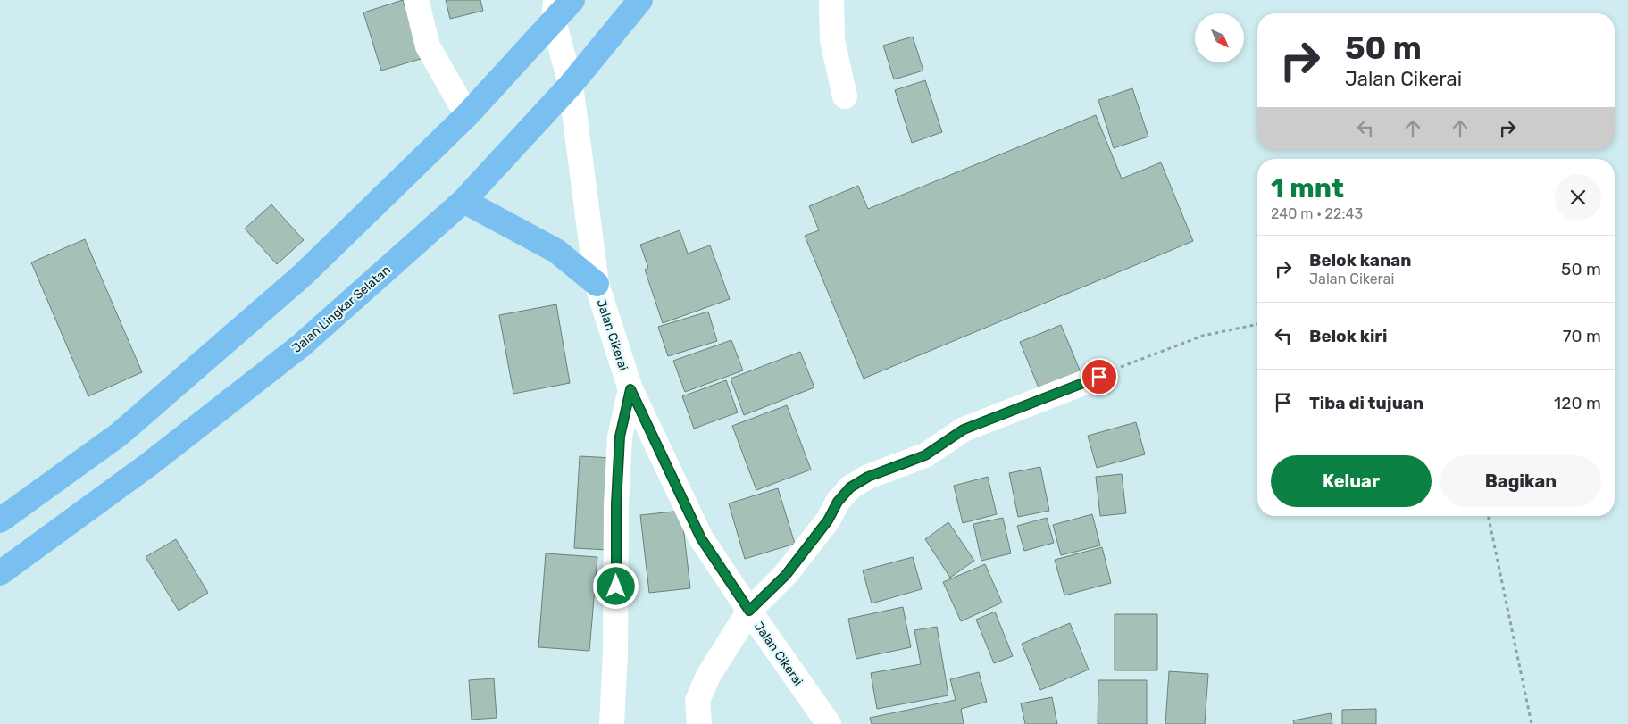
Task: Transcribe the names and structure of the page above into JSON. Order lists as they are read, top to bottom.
{
  "streets": {
    "highway": ["Jalan Lingkar Selatan"],
    "street": ["Jalan Cikerai"]
  },
  "crossings": [
    ["Jalan Lingkar Selatan", "Jalan Cikerai"]
  ],
  "north": "bottom right",
  "page": {
    "turn": ["50 m", "Jalan Cikerai"],
    "heading": ["1 mnt", "240 m · 22:43"],
    "list": [
      {
        "name": "Belok kanan",
        "note": "Jalan Cikerai",
        "value": "50 m"
      },
      {
        "name": "Belok kiri",
        "value": "70 m"
      },
      {
        "name": "Tiba di tujuan",
        "value": "120 m"
      }
    ],
    "buttons": ["Keluar", "Bagikan"]
  }
}
